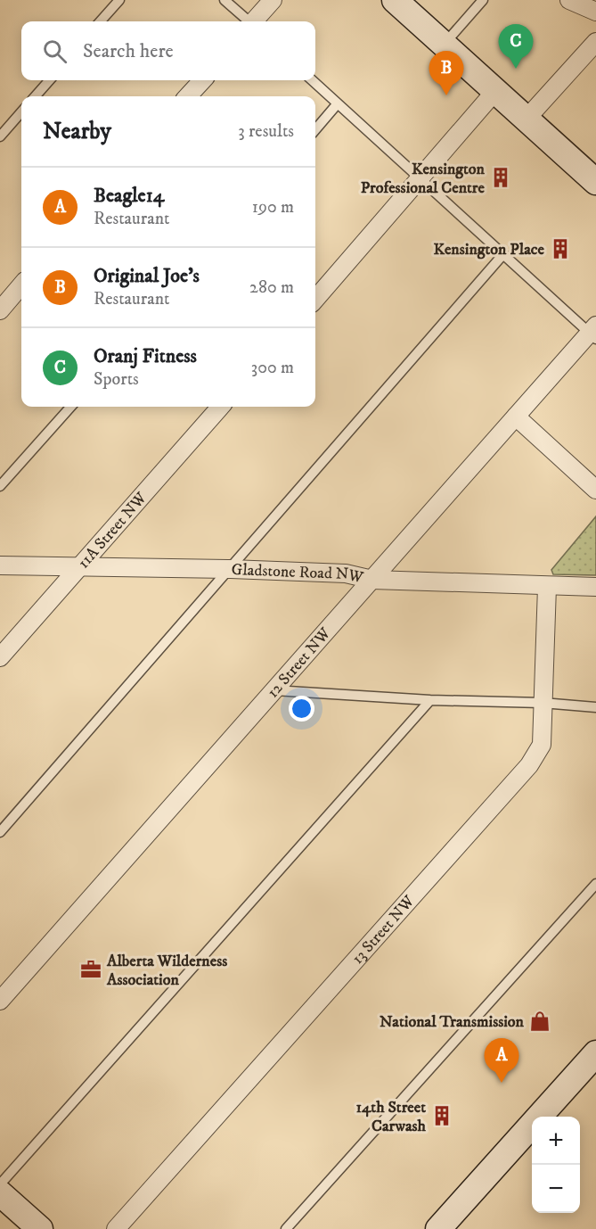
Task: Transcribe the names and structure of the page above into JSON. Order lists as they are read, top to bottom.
{
  "streets": {
    "street": [
      "11A Street NW",
      "Gladstone Road NW",
      "12 Street NW",
      "13 Street NW"
    ]
  },
  "crossings": [
    ["11A Street NW", "Gladstone Road NW"],
    ["Gladstone Road NW", "12 Street NW"],
    ["Gladstone Road NW", "13 Street NW"]
  ],
  "places": {
    "building": ["Kensington Professional Centre", "Kensington Place", "14th Street Carwash"],
    "office": ["Alberta Wilderness Association"],
    "shop": ["National Transmission"]
  },
  "page": {
    "search": "Search here",
    "pins": ["C", "B", "A"],
    "heading": ["Nearby", "3 results"],
    "list": [
      {
        "mark": "A",
        "name": "Beagle14",
        "note": "Restaurant",
        "value": "190 m"
      },
      {
        "mark": "B",
        "name": "Original Joe's",
        "note": "Restaurant",
        "value": "280 m"
      },
      {
        "mark": "C",
        "name": "Oranj Fitness",
        "note": "Sports",
        "value": "300 m"
      }
    ],
    "map_buttons": ["+", "−"]
  }
}
